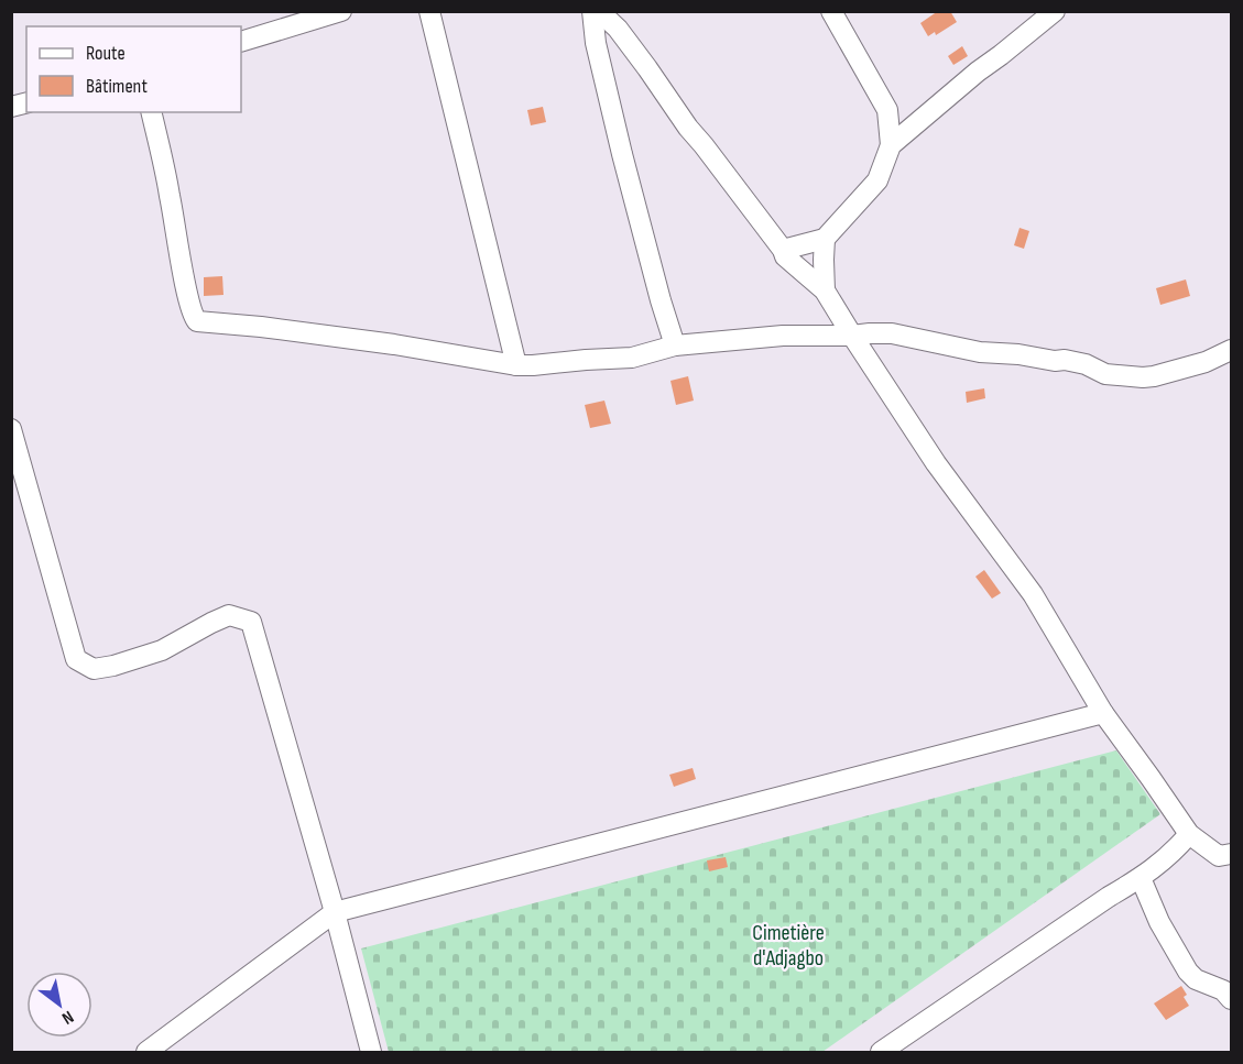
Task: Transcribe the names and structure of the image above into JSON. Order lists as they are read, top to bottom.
{
  "parks": ["Cimetière d'Adjagbo"],
  "legend": ["Route", "Bâtiment"],
  "north": "bottom right"
}
